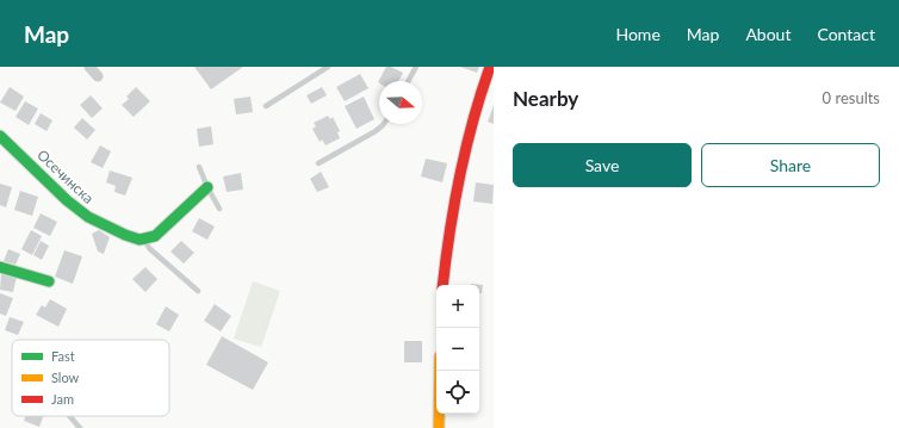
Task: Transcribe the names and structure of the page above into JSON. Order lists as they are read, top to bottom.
{
  "streets": {
    "street": ["Осечинска"]
  },
  "legend": ["Fast", "Slow", "Jam"],
  "north": "right",
  "page": {
    "header": "Map",
    "nav": [
      "Home",
      "Map",
      "About",
      "Contact"
    ],
    "heading": ["Nearby", "0 results"],
    "buttons": ["Save", "Share"],
    "map_buttons": ["+", "−"]
  }
}
